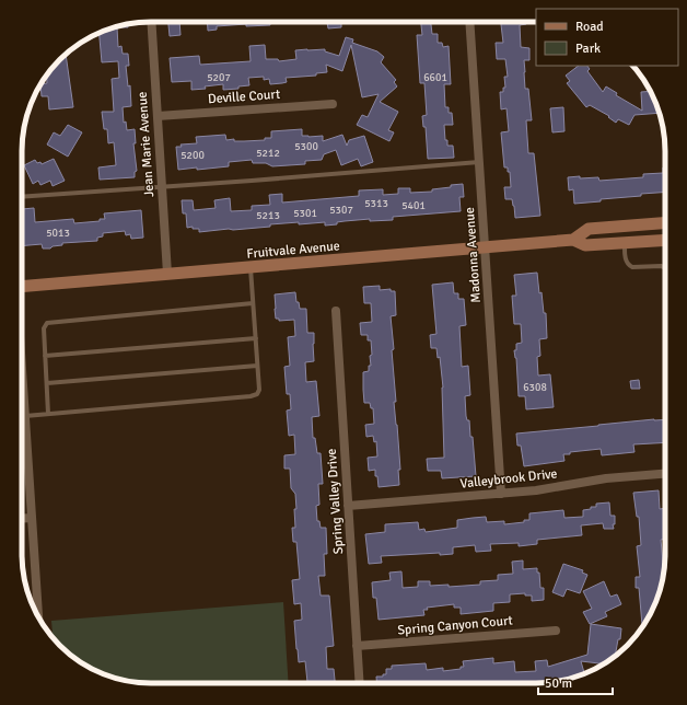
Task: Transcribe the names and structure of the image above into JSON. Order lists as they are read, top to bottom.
{
  "streets": {
    "main road": ["Fruitvale Avenue"],
    "street": [
      "Deville Court",
      "Jean Marie Avenue",
      "Madonna Avenue",
      "Valleybrook Drive",
      "Spring Valley Drive",
      "Spring Canyon Court"
    ]
  },
  "crossings": [
    ["Deville Court", "Jean Marie Avenue"],
    ["Jean Marie Avenue", "Fruitvale Avenue"],
    ["Fruitvale Avenue", "Madonna Avenue"],
    ["Madonna Avenue", "Valleybrook Drive"],
    ["Valleybrook Drive", "Spring Valley Drive"],
    ["Spring Valley Drive", "Spring Canyon Court"]
  ],
  "house_numbers": [
    "5207",
    "6601",
    "5300",
    "5212",
    "5200",
    "5313",
    "5401",
    "5307",
    "5301",
    "5213",
    "5013",
    "6308"
  ],
  "legend": ["Road", "Park"],
  "scale_bar": "50 m"
}
